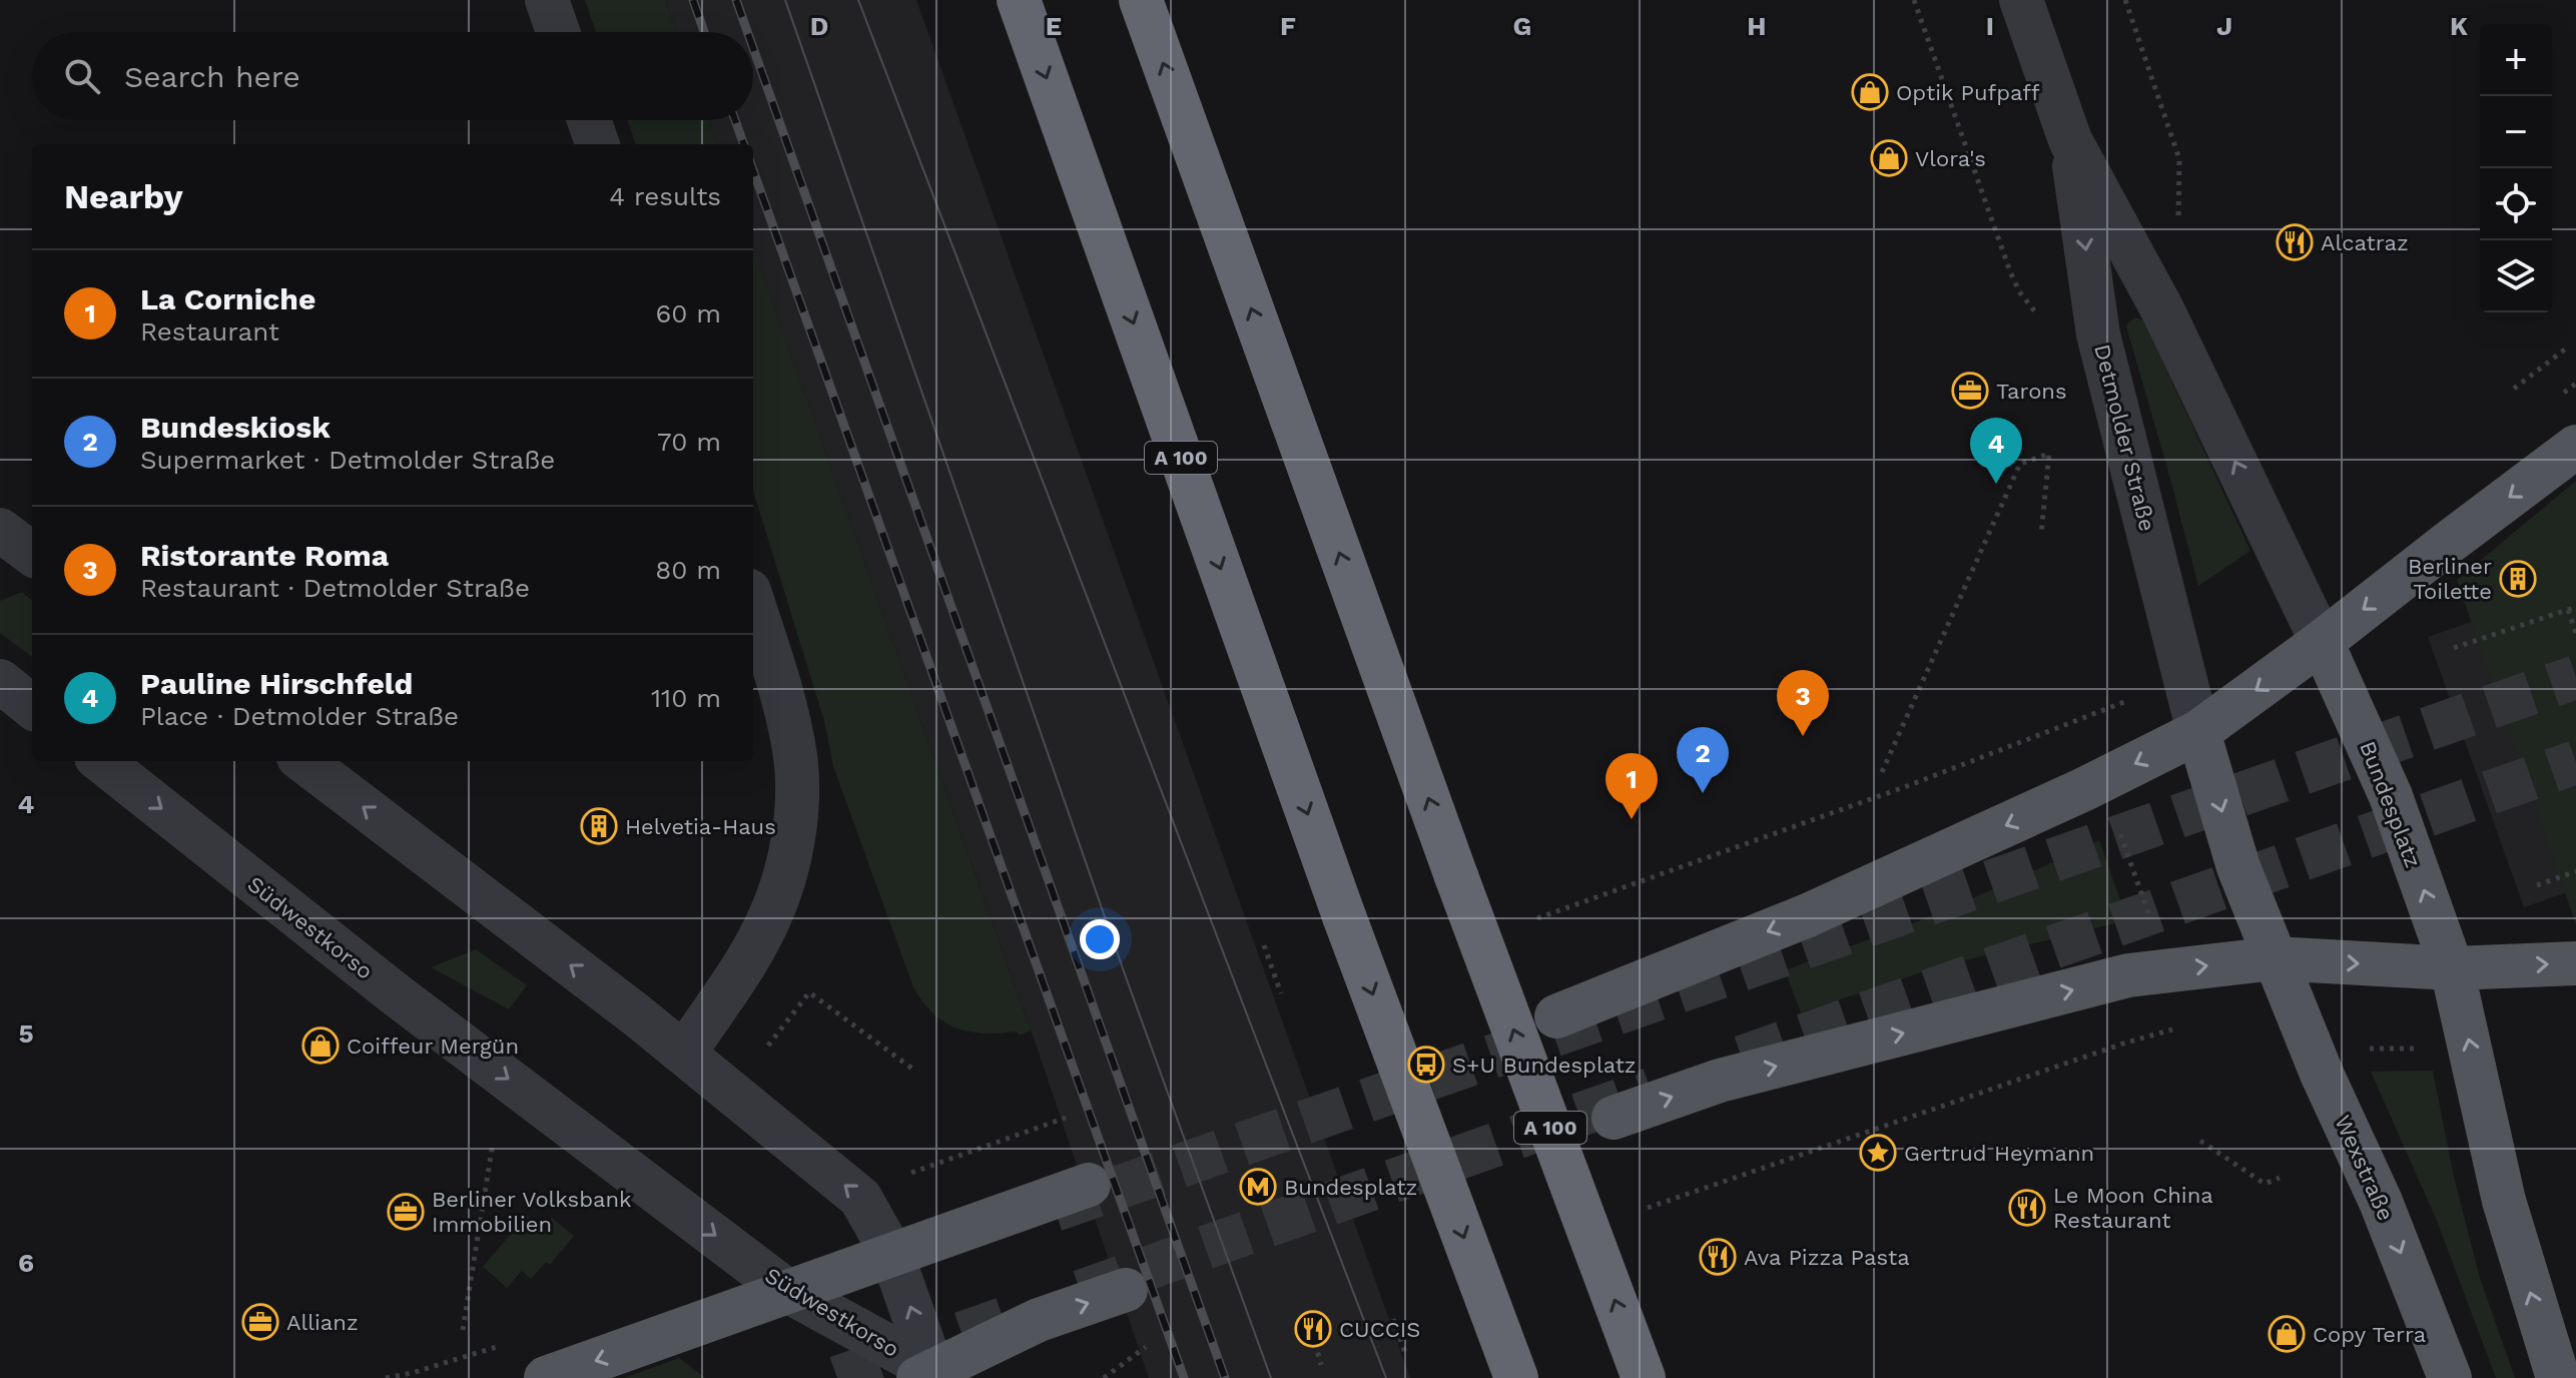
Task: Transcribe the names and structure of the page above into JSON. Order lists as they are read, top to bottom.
{
  "streets": {
    "highway": ["A 100"],
    "main road": ["Bundesplatz", "Wexstraße"],
    "street": ["Detmolder Straße", "Südwestkorso"]
  },
  "crossings": [
    ["Detmolder Straße", "Bundesplatz"]
  ],
  "places": {
    "shop": [
      "Optik Pufpaff",
      "Vlora's",
      "Coiffeur Mergün",
      "Copy Terra"
    ],
    "restaurant": [
      "Alcatraz",
      "Le Moon China Restaurant",
      "Ava Pizza Pasta",
      "CUCCIS"
    ],
    "office": ["Tarons", "Berliner Volksbank Immobilien", "Allianz"],
    "building": ["Berliner Toilette", "Helvetia-Haus"],
    "bus stop": ["S+U Bundesplatz"],
    "place": ["Gertrud Heymann"],
    "metro station": ["Bundesplatz"]
  },
  "page": {
    "map_buttons": ["+", "−"],
    "search": "Search here",
    "heading": ["Nearby", "4 results"],
    "list": [
      {
        "mark": "1",
        "name": "La Corniche",
        "note": "Restaurant",
        "value": "60 m"
      },
      {
        "mark": "2",
        "name": "Bundeskiosk",
        "note": "Supermarket · Detmolder Straße",
        "value": "70 m"
      },
      {
        "mark": "3",
        "name": "Ristorante Roma",
        "note": "Restaurant · Detmolder Straße",
        "value": "80 m"
      },
      {
        "mark": "4",
        "name": "Pauline Hirschfeld",
        "note": "Place · Detmolder Straße",
        "value": "110 m"
      }
    ],
    "pins": [
      "4",
      "3",
      "2",
      "1"
    ]
  },
  "grid": {
    "columns": [
      "D",
      "E",
      "F",
      "G",
      "H",
      "I",
      "J",
      "K"
    ],
    "rows": ["4", "5", "6"]
  }
}
